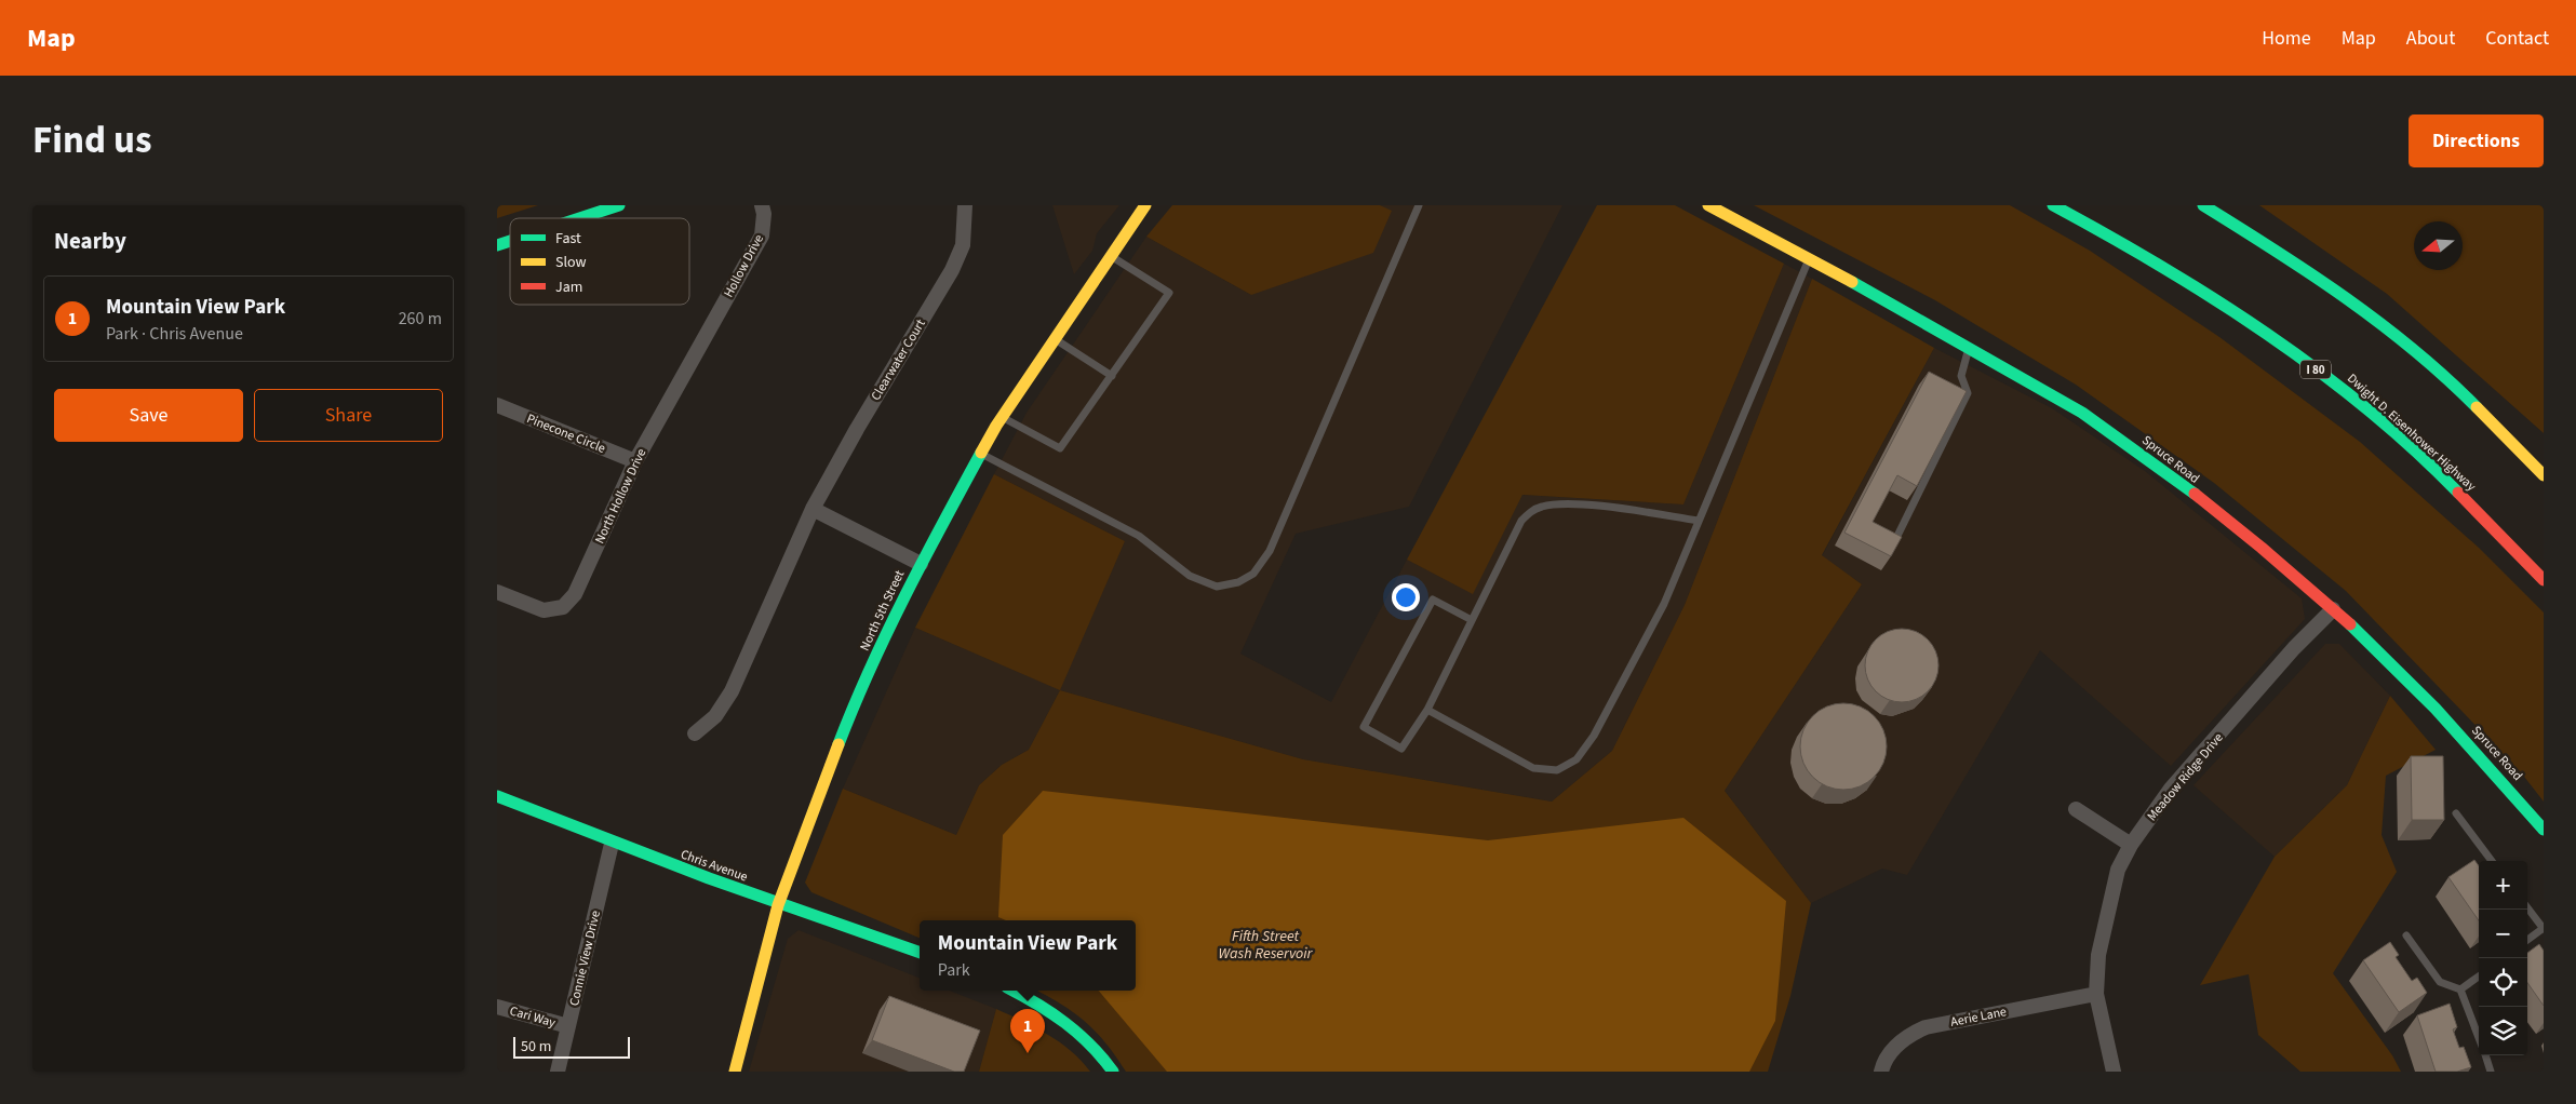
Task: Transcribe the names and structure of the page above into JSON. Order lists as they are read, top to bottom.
{
  "streets": {
    "main road": [
      "I 80",
      "Dwight D. Eisenhower Highway",
      "Spruce Road",
      "North 5th Street",
      "Chris Avenue"
    ],
    "street": [
      "Hollow Drive",
      "Clearwater Court",
      "Pinecone Circle",
      "North Hollow Drive",
      "Meadow Ridge Drive",
      "Connie View Drive",
      "Cari Way",
      "Aerie Lane"
    ]
  },
  "crossings": [
    ["Hollow Drive", "North Hollow Drive"],
    ["Pinecone Circle", "North Hollow Drive"],
    ["Spruce Road", "Meadow Ridge Drive"],
    ["North 5th Street", "Chris Avenue"],
    ["Meadow Ridge Drive", "Aerie Lane"],
    ["Chris Avenue", "Connie View Drive"],
    ["Connie View Drive", "Cari Way"]
  ],
  "water": ["Fifth Street Wash Reservoir"],
  "legend": ["Fast", "Slow", "Jam"],
  "scale_bar": "50 m",
  "north": "left",
  "page": {
    "header": "Map",
    "nav": [
      "Home",
      "Map",
      "About",
      "Contact"
    ],
    "title": "Find us",
    "buttons": [
      "Directions",
      ["Save", "Share"]
    ],
    "heading": "Nearby",
    "list": [
      {
        "mark": "1",
        "name": "Mountain View Park",
        "note": "Park · Chris Avenue",
        "value": "260 m"
      }
    ],
    "map_buttons": ["+", "−"],
    "popup": ["Mountain View Park", "Park"],
    "pins": "1",
    "scale": "50 m"
  }
}
